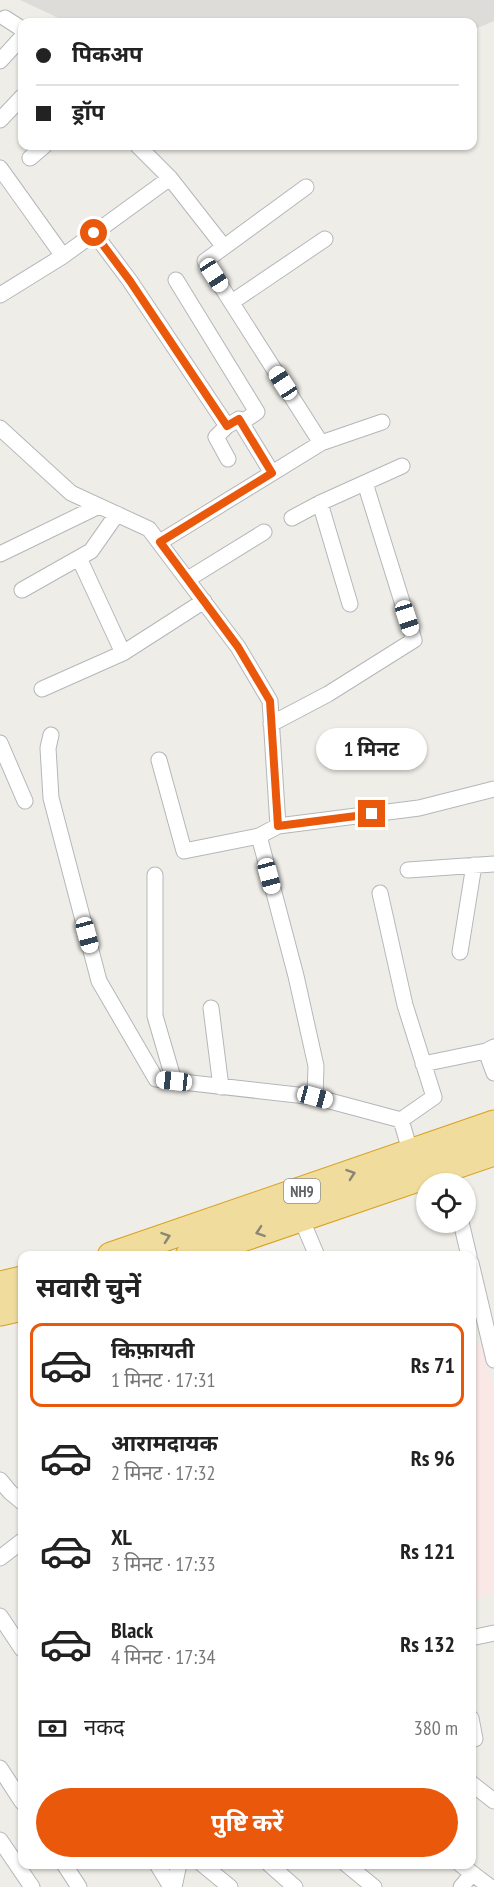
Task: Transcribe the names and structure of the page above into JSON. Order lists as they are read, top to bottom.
{
  "streets": {
    "highway": ["NH9"]
  },
  "page": {
    "banner": ["पिकअप", "ड्रॉप"],
    "bubble": "1 मिनट",
    "heading": "सवारी चुनें",
    "list": [
      {
        "name": "किफ़ायती",
        "note": "1 मिनट · 17:31",
        "value": "Rs 71"
      },
      {
        "name": "आरामदायक",
        "note": "2 मिनट · 17:32",
        "value": "Rs 96"
      },
      {
        "name": "XL",
        "note": "3 मिनट · 17:33",
        "value": "Rs 121"
      },
      {
        "name": "Black",
        "note": "4 मिनट · 17:34",
        "value": "Rs 132"
      }
    ],
    "pay": ["नकद", "380 m"],
    "buttons": "पुष्टि करें"
  }
}
